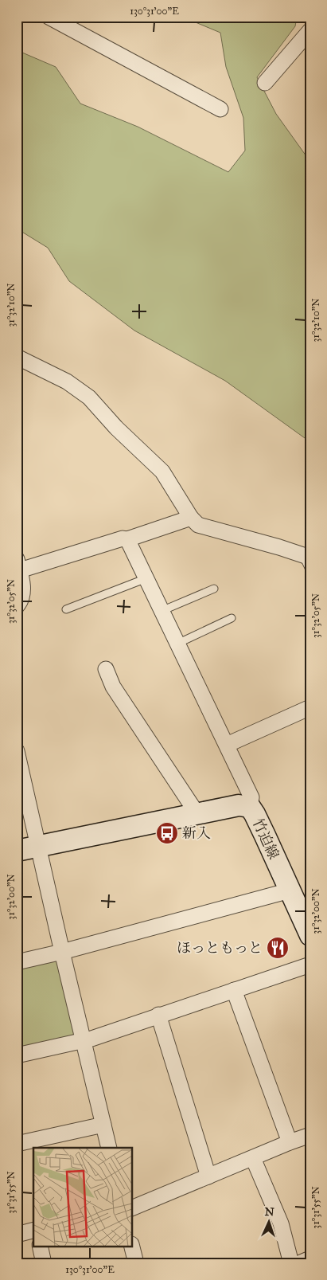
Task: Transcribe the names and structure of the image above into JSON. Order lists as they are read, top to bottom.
{
  "streets": {
    "street": ["竹迫線"]
  },
  "places": {
    "bus stop": ["新入"],
    "restaurant": ["ほっともっと"]
  },
  "north": "top",
  "coordinates": [
    "130°31'00\"E",
    "31°32'10\"N",
    "31°32'05\"N",
    "31°32'00\"N",
    "31°31'55\"N"
  ]
}
